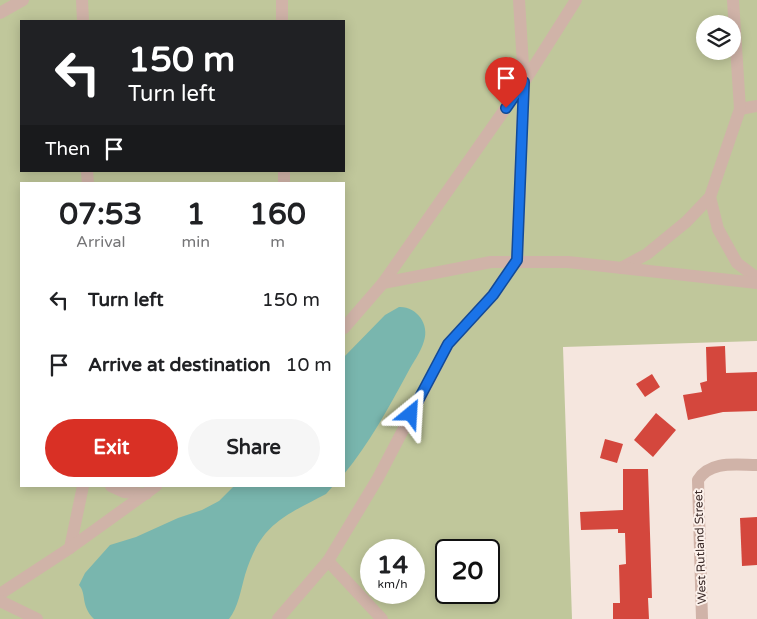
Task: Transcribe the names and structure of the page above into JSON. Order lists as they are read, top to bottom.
{
  "streets": {
    "street": ["West Rutland Street"]
  },
  "page": {
    "turn": ["150 m", "Turn left"],
    "then": "Then",
    "eta": [
      "07:53",
      "Arrival",
      "1",
      "min",
      "160",
      "m"
    ],
    "list": [
      {
        "name": "Turn left",
        "value": "150 m"
      },
      {
        "name": "Arrive at destination",
        "value": "10 m"
      }
    ],
    "buttons": ["Exit", "Share"],
    "speed": "14 km/h",
    "limit": "20"
  }
}
